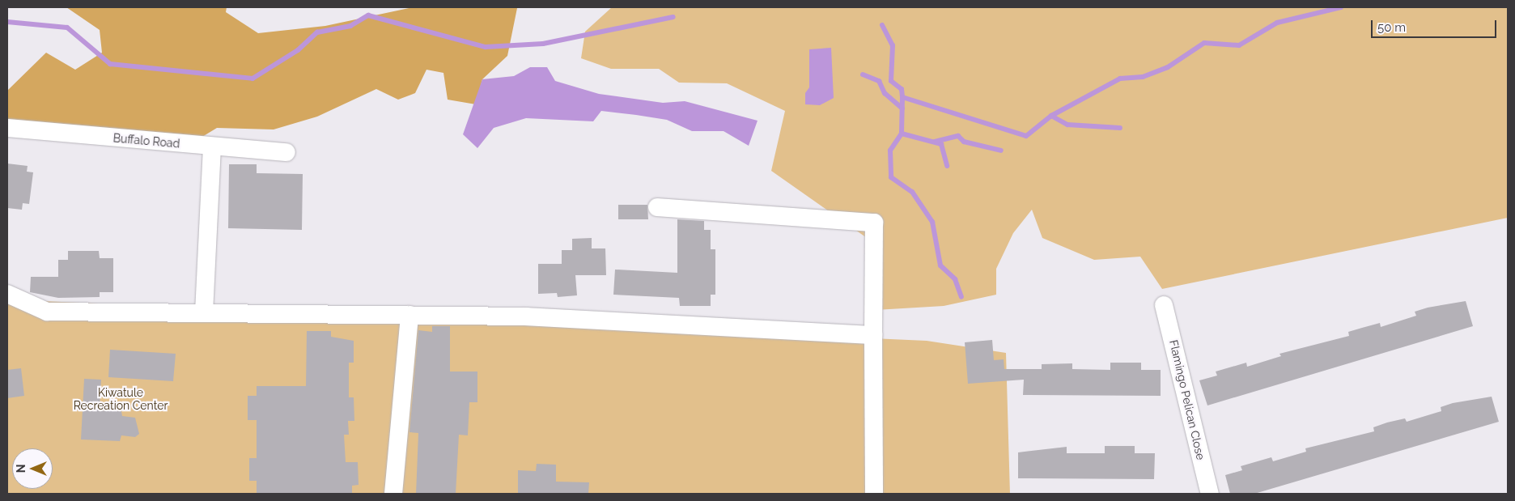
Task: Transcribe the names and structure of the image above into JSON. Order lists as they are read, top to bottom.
{
  "streets": {
    "street": ["Buffalo Road", "Flamingo Pelican Close"]
  },
  "parks": ["Kiwatule Recreation Center"],
  "scale_bar": "50 m",
  "north": "left"
}
